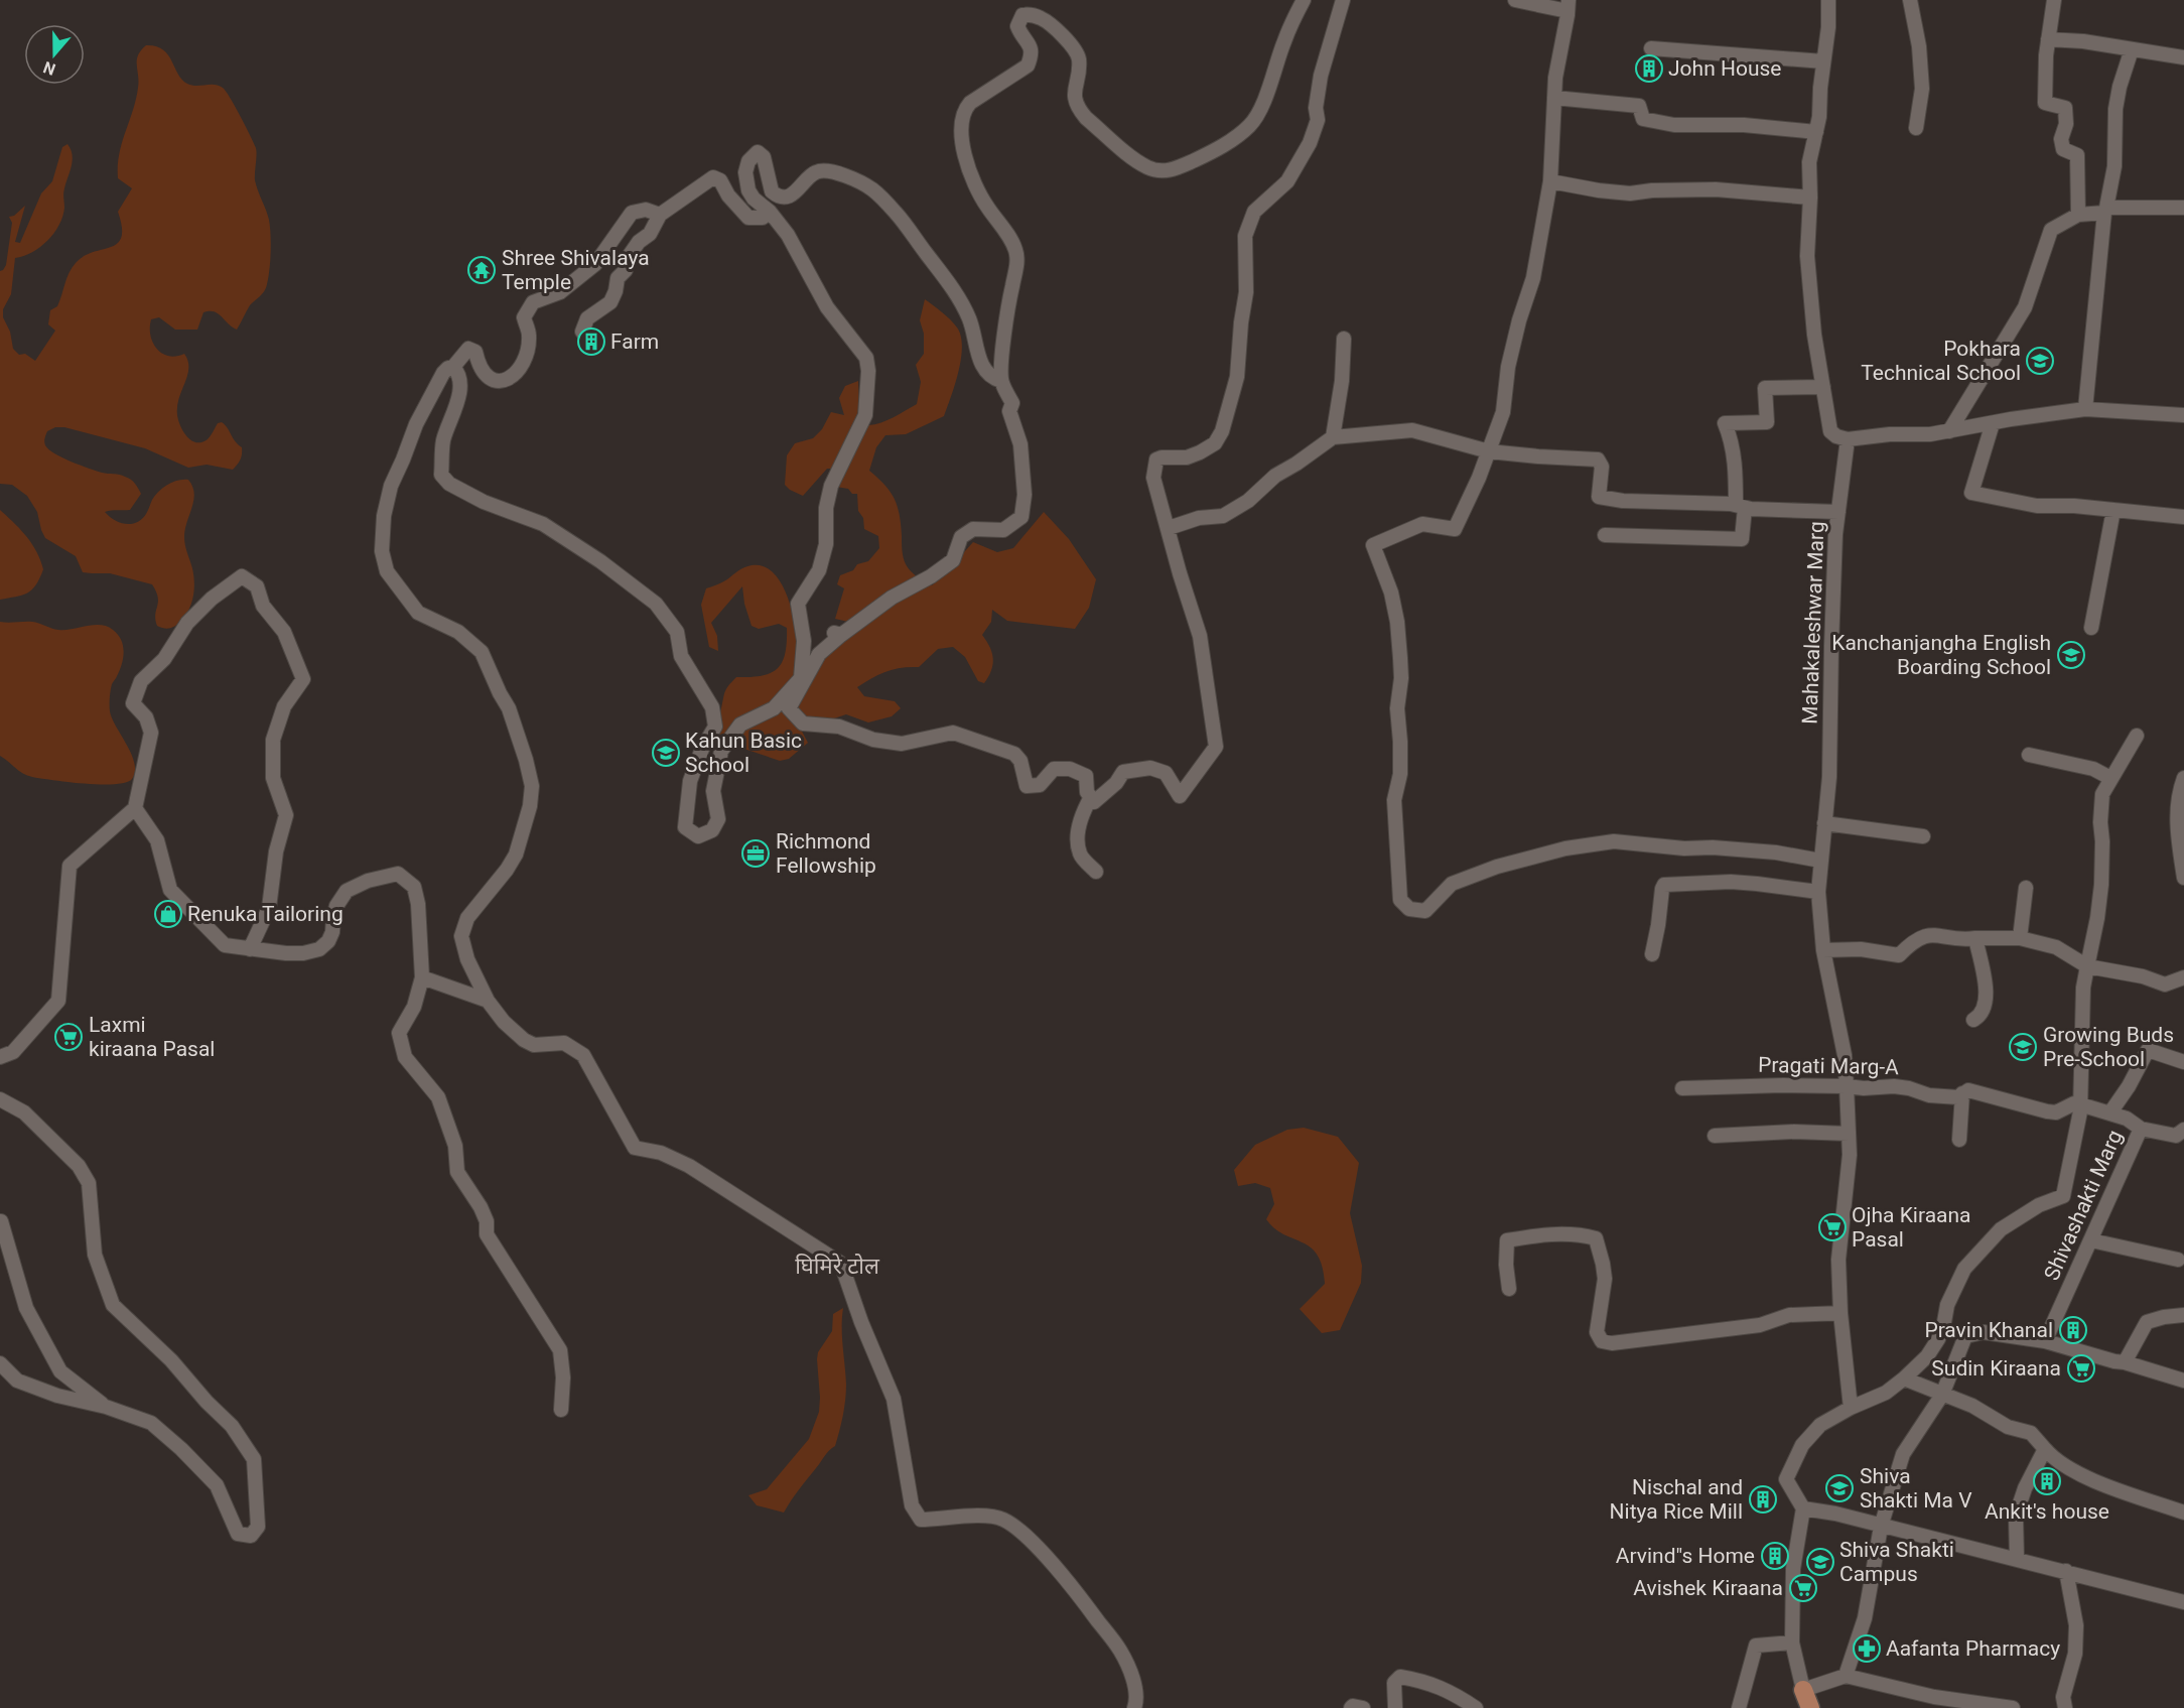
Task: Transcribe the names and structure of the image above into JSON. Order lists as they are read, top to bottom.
{
  "streets": {
    "street": ["Mahakaleshwar Marg", "Pragati Marg-A", "Shivashakti Marg"]
  },
  "crossings": [
    ["Mahakaleshwar Marg", "Pragati Marg-A"]
  ],
  "districts": ["घिमिरे टोल"],
  "places": {
    "building": [
      "John House",
      "Farm",
      "Pravin Khanal",
      "Ankit's house",
      "Nischal and Nitya Rice Mill",
      "Arvind\"s Home"
    ],
    "temple": ["Shree Shivalaya Temple"],
    "school or university": [
      "Pokhara Technical School",
      "Kanchanjangha English Boarding School",
      "Kahun Basic School",
      "Growing Buds Pre-School",
      "Shiva Shakti Ma V",
      "Shiva Shakti Campus"
    ],
    "office": ["Richmond Fellowship"],
    "shop": ["Renuka Tailoring"],
    "supermarket": [
      "Laxmi kiraana Pasal",
      "Ojha Kiraana Pasal",
      "Sudin Kiraana",
      "Avishek Kiraana"
    ],
    "pharmacy": ["Aafanta Pharmacy"]
  },
  "north": "bottom"
}
